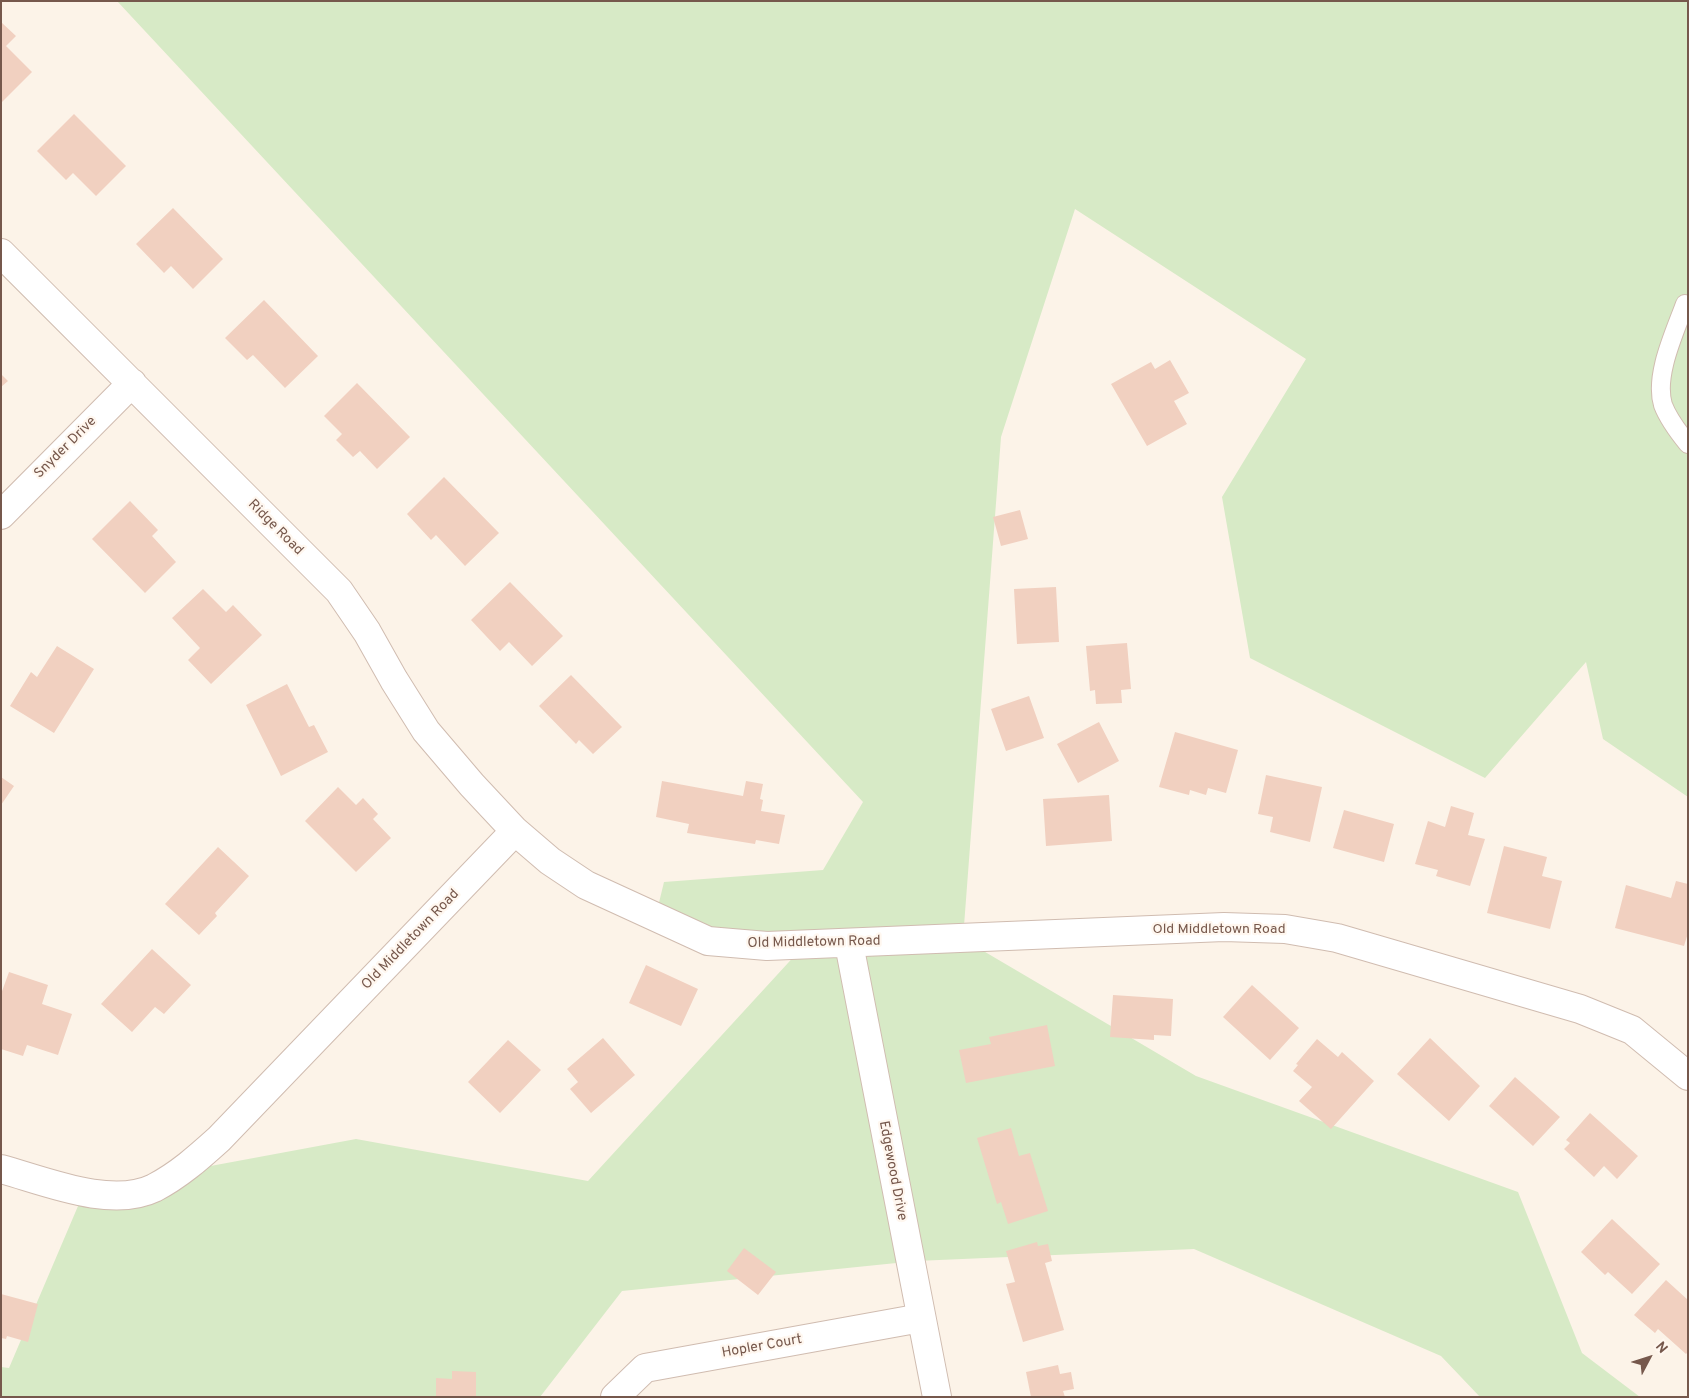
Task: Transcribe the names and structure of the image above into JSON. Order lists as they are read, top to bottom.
{
  "streets": {
    "street": [
      "Snyder Drive",
      "Ridge Road",
      "Old Middletown Road",
      "Edgewood Drive",
      "Hopler Court"
    ]
  },
  "crossings": [
    ["Snyder Drive", "Ridge Road"],
    ["Ridge Road", "Old Middletown Road"],
    ["Old Middletown Road", "Edgewood Drive"],
    ["Edgewood Drive", "Hopler Court"]
  ],
  "north": "top right"
}
